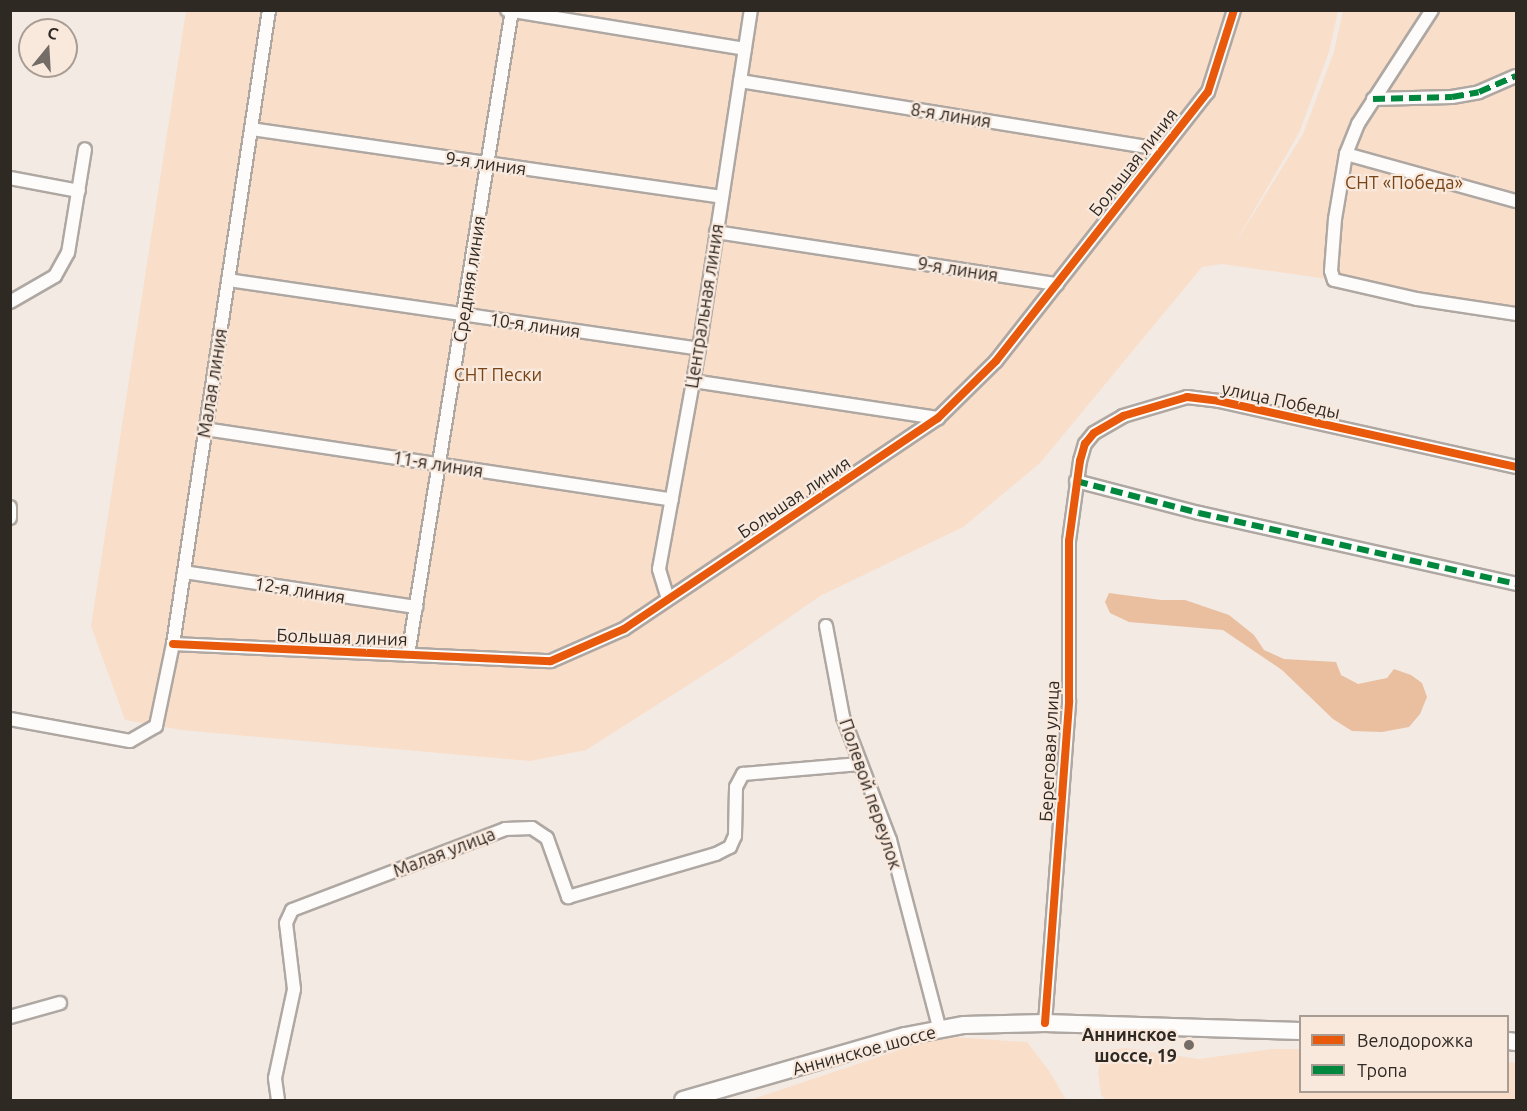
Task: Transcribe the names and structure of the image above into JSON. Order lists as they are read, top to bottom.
{
  "streets": {
    "main road": ["Аннинское шоссе"],
    "street": [
      "8-я линия",
      "Большая линия",
      "9-я линия",
      "Средняя линия",
      "Центральная линия",
      "10-я линия",
      "Малая линия",
      "улица Победы",
      "11-я линия",
      "12-я линия",
      "Береговая улица",
      "Полевой переулок",
      "Малая улица"
    ]
  },
  "crossings": [
    ["8-я линия", "Большая линия"],
    ["8-я линия", "Центральная линия"],
    ["Большая линия", "9-я линия"],
    ["Большая линия", "Средняя линия"],
    ["Большая линия", "Центральная линия"],
    ["Большая линия", "Малая линия"],
    ["9-я линия", "Средняя линия"],
    ["9-я линия", "Центральная линия"],
    ["9-я линия", "Малая линия"],
    ["Средняя линия", "10-я линия"],
    ["Средняя линия", "11-я линия"],
    ["Средняя линия", "12-я линия"],
    ["Центральная линия", "10-я линия"],
    ["Центральная линия", "11-я линия"],
    ["10-я линия", "Малая линия"],
    ["Малая линия", "11-я линия"],
    ["Малая линия", "12-я линия"],
    ["улица Победы", "Береговая улица"],
    ["Береговая улица", "Аннинское шоссе"],
    ["Полевой переулок", "Малая улица"],
    ["Полевой переулок", "Аннинское шоссе"]
  ],
  "parks": ["СНТ «Победа»", "СНТ Пески"],
  "places": ["Аннинское шоссе, 19"],
  "legend": ["Велодорожка", "Тропа"],
  "north": "top"
}
